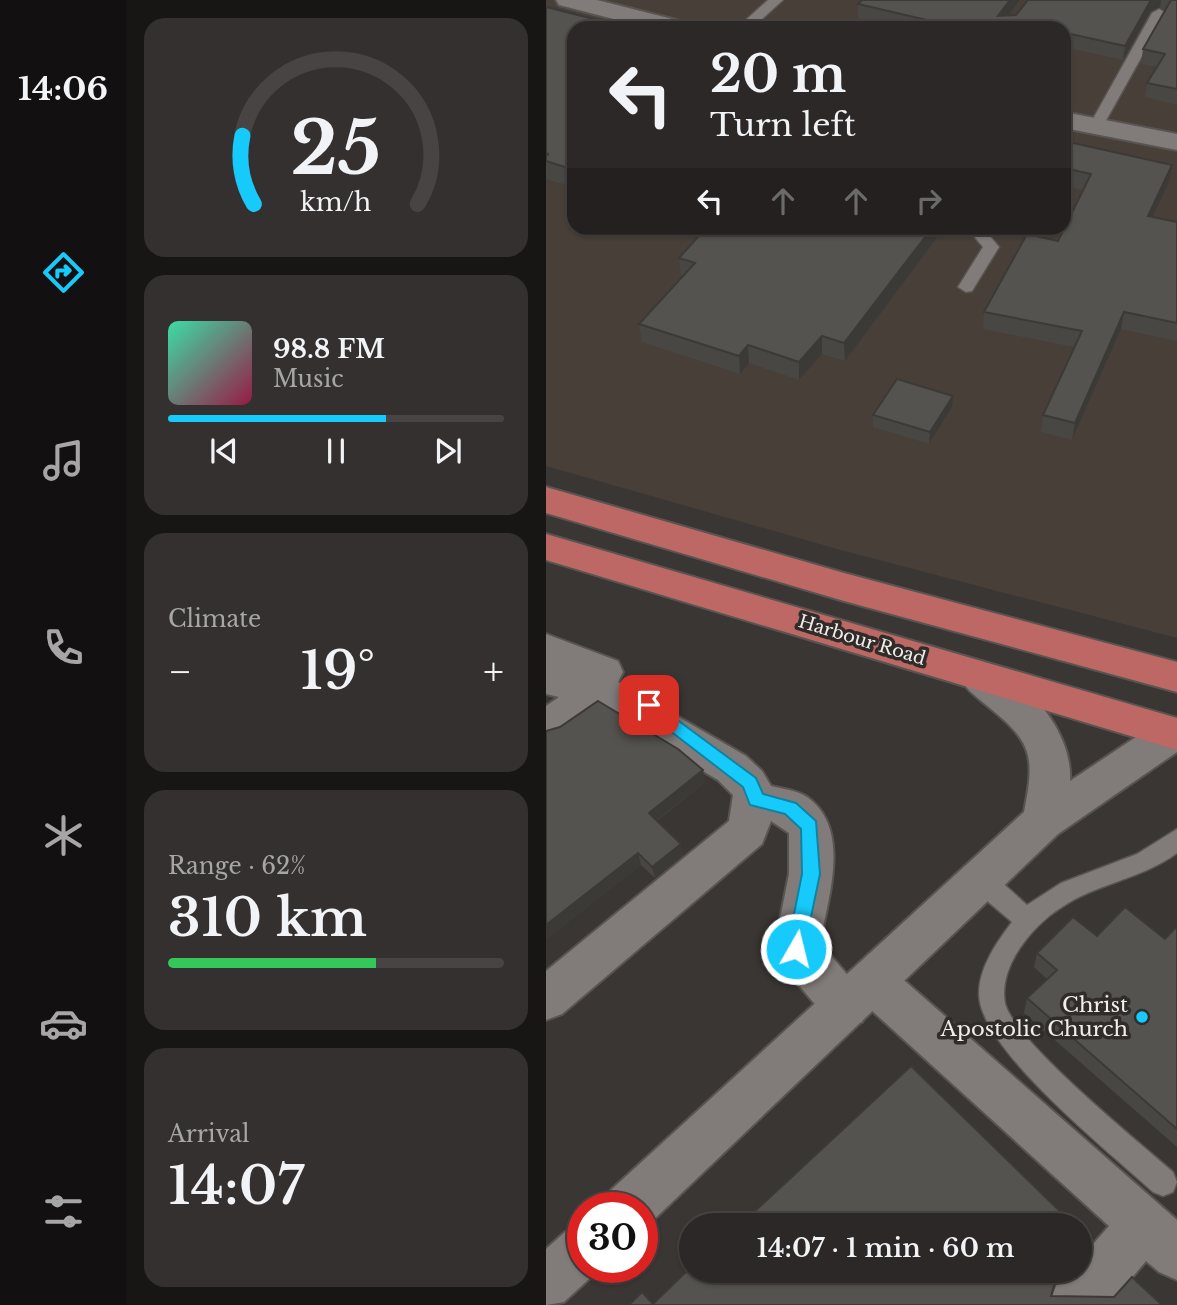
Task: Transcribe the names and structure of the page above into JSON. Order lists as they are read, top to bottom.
{
  "streets": {
    "highway": ["Harbour Road"]
  },
  "places": ["Christ Apostolic Church"],
  "page": {
    "tabs": "14:06",
    "turn": ["20 m", "Turn left"],
    "song": ["98.8 FM", "Music"],
    "tile": [
      "Climate",
      ["Range · 62%", "310 km"],
      ["Arrival", "14:07"]
    ],
    "heat": ["−", "19°", "+"],
    "limit": "30",
    "trip": "14:07 · 1 min · 60 m",
    "gauge": ["25", "km/h"]
  }
}
